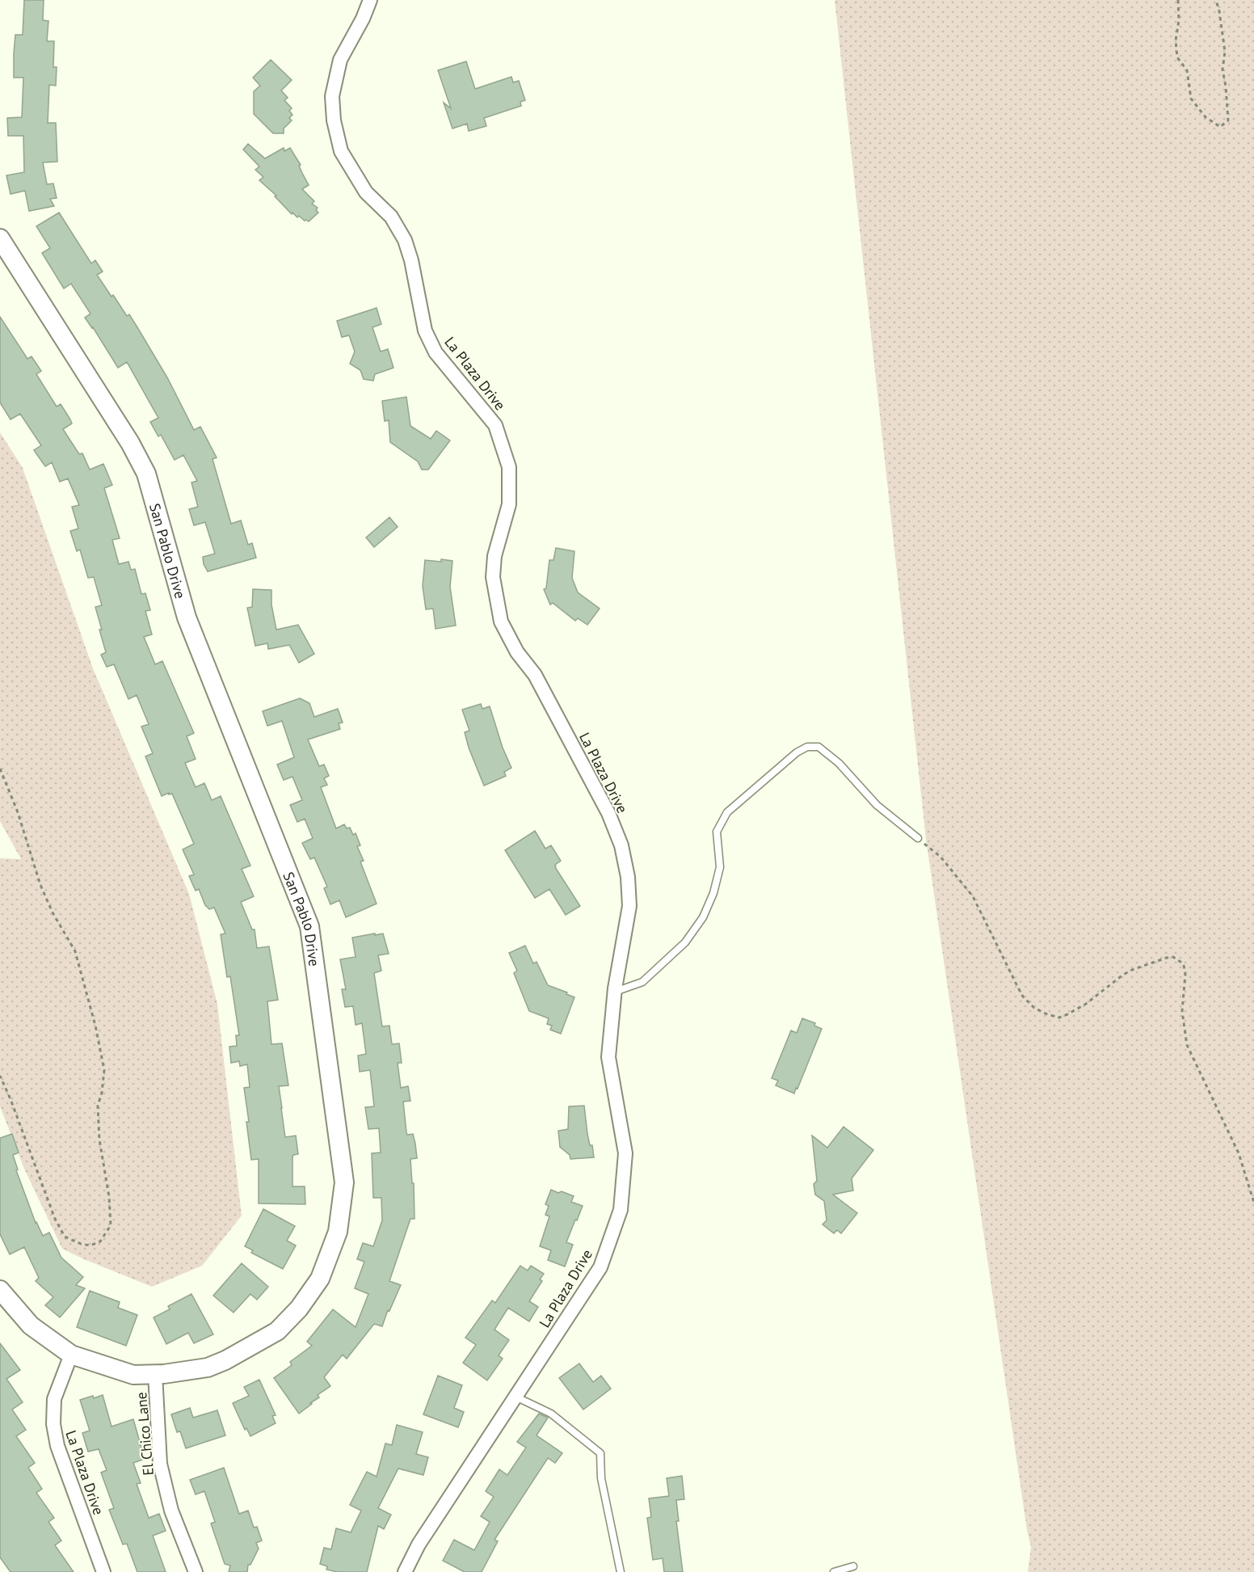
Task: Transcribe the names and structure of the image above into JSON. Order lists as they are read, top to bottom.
{
  "streets": {
    "street": ["La Plaza Drive", "San Pablo Drive", "El Chico Lane"]
  },
  "crossings": [
    ["La Plaza Drive", "San Pablo Drive"],
    ["San Pablo Drive", "El Chico Lane"]
  ]
}
